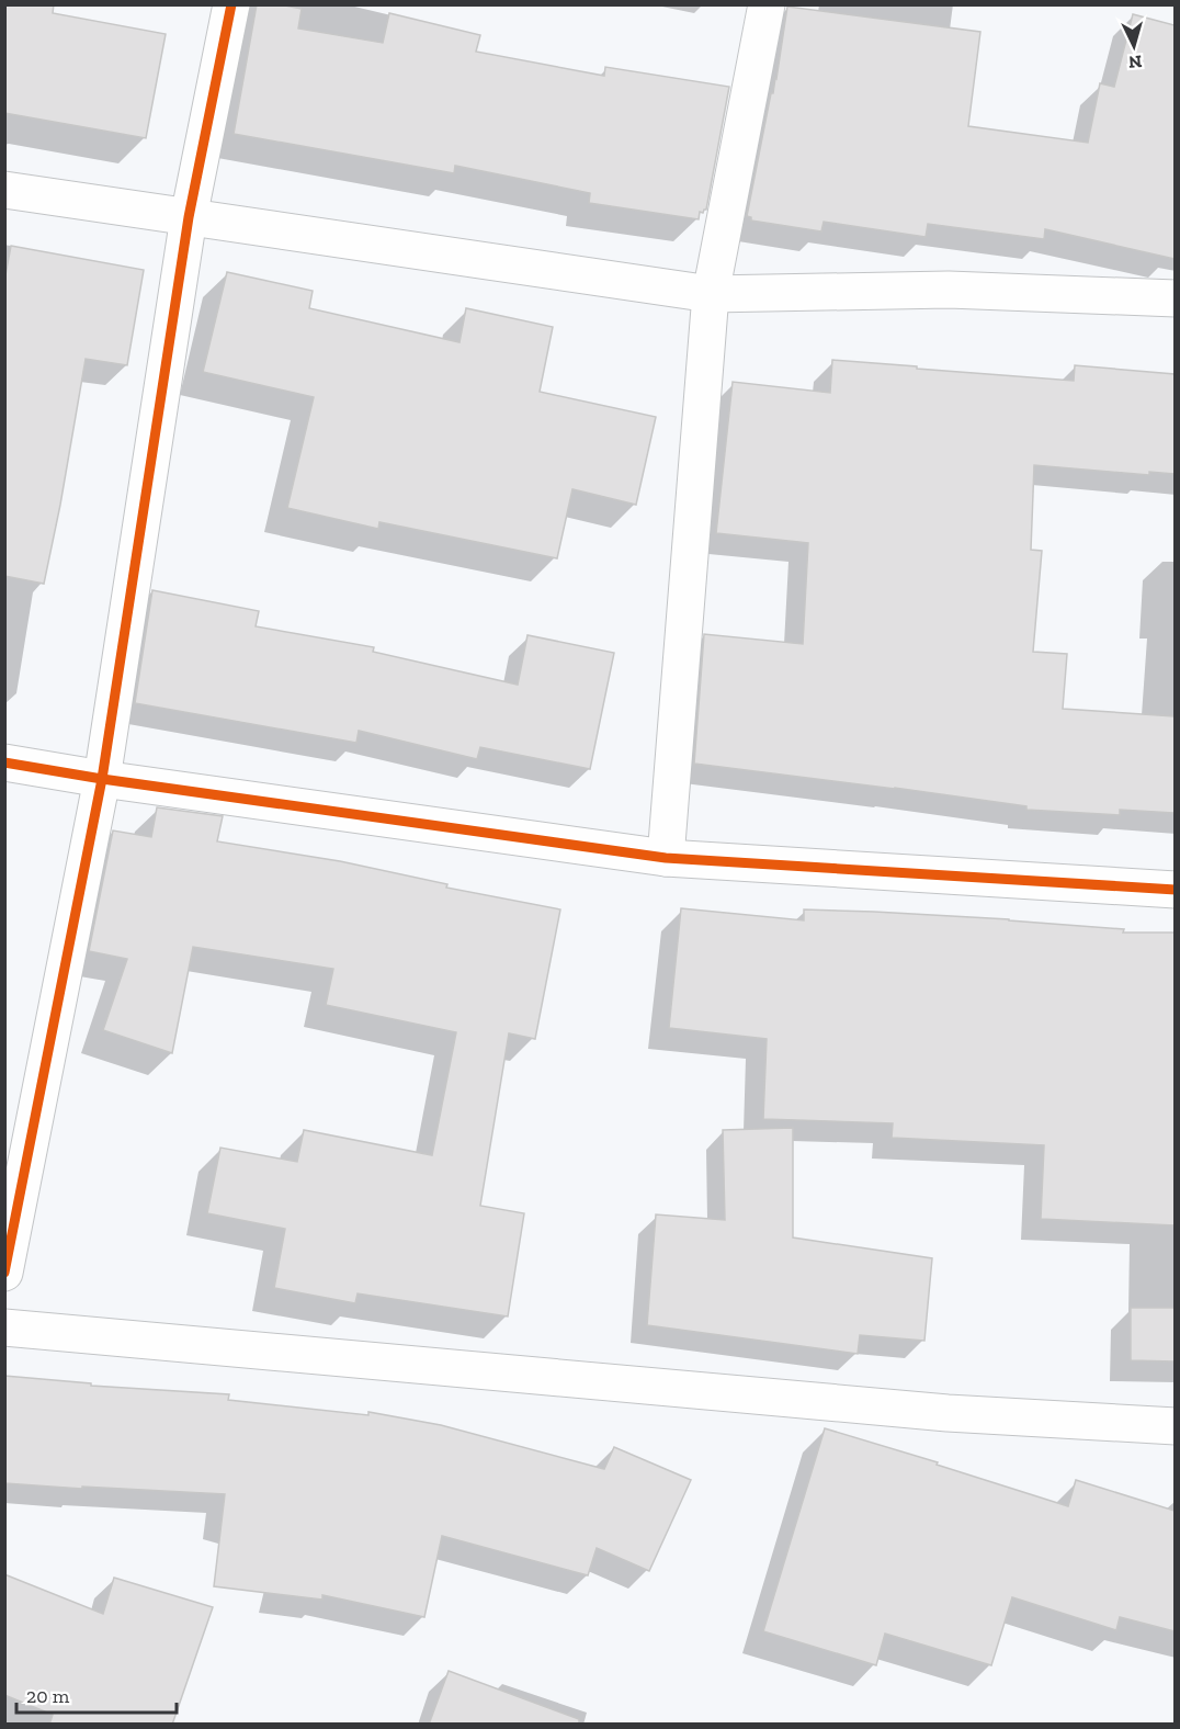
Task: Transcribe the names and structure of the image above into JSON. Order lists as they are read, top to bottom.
{
  "scale_bar": "20 m",
  "north": "bottom"
}
